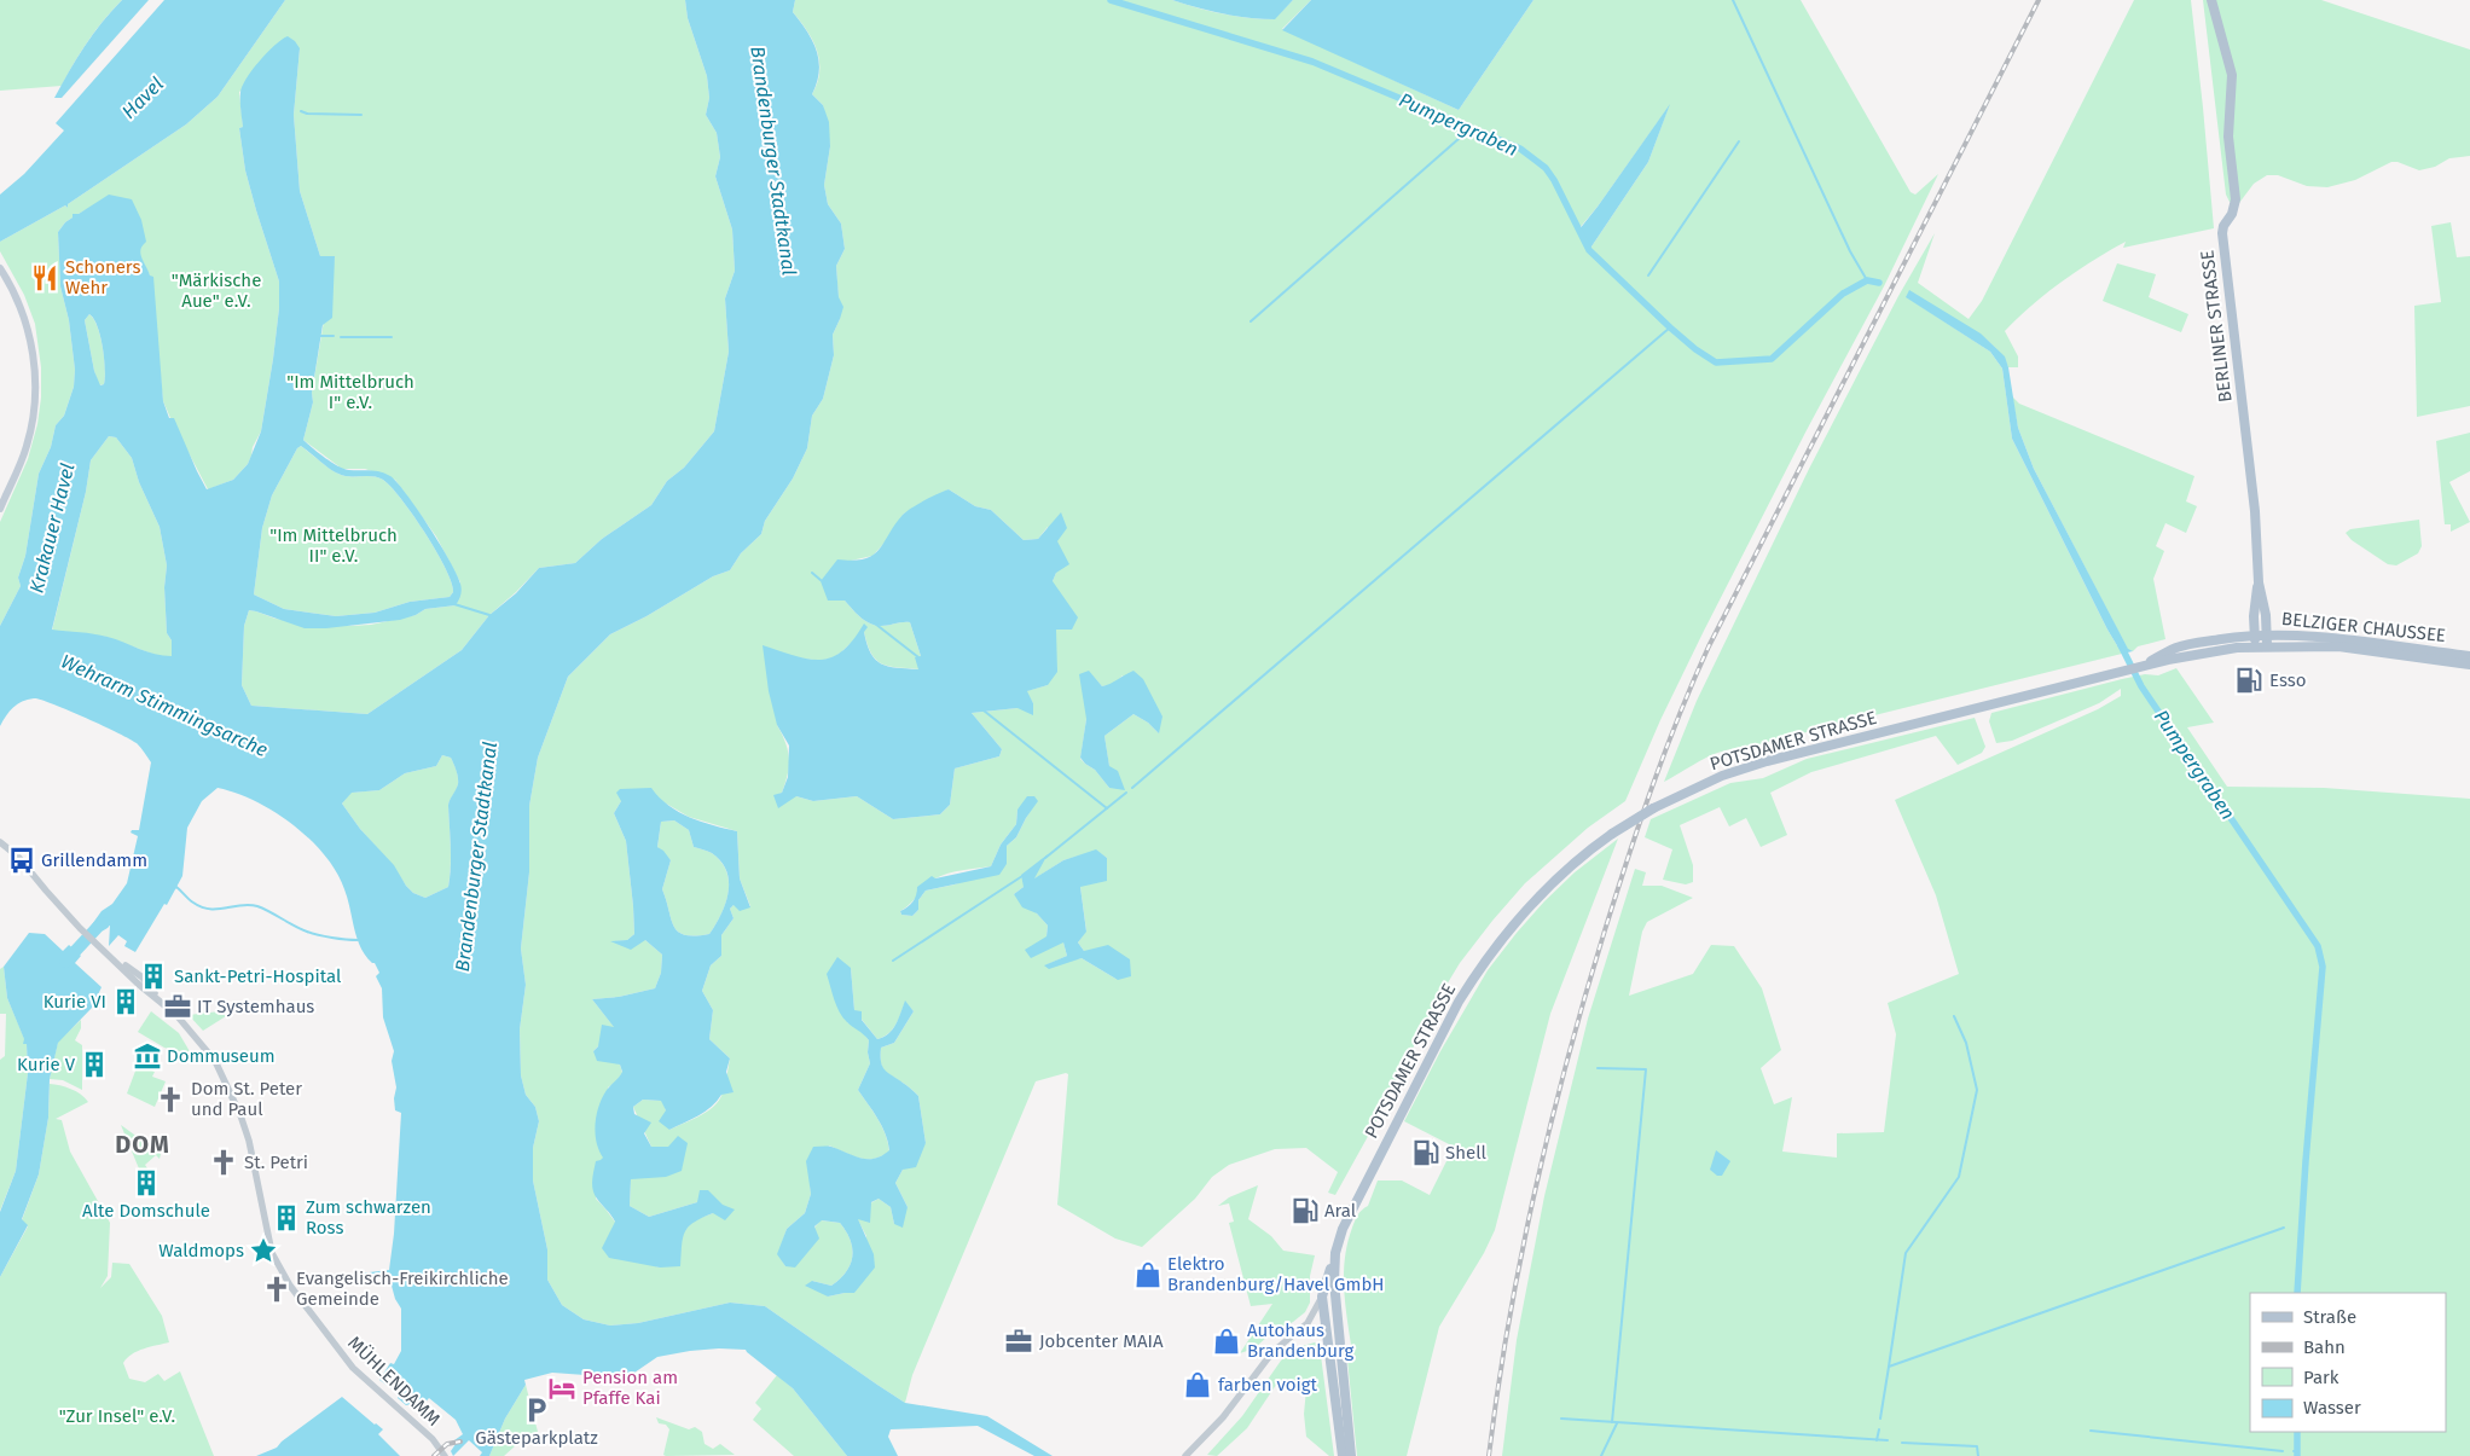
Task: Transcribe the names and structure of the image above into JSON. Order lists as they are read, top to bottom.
{
  "streets": {
    "main road": ["BERLINER STRASSE", "BELZIGER CHAUSSEE", "POTSDAMER STRASSE"],
    "street": ["MÜHLENDAMM"]
  },
  "crossings": [
    ["BERLINER STRASSE", "BELZIGER CHAUSSEE"],
    ["BERLINER STRASSE", "POTSDAMER STRASSE"],
    ["BELZIGER CHAUSSEE", "POTSDAMER STRASSE"]
  ],
  "districts": ["DOM"],
  "water": [
    "Havel",
    "Pumpergraben",
    "Brandenburger Stadtkanal",
    "Krakauer Havel",
    "Wehrarm Stimmingsarche"
  ],
  "parks": [
    "\"Märkische Aue\" e.V.",
    "\"Im Mittelbruch I\" e.V.",
    "\"Im Mittelbruch II\" e.V.",
    "\"Zur Insel\" e.V."
  ],
  "places": {
    "restaurant": ["Schoners Wehr"],
    "fuel station": ["Esso", "Shell", "Aral"],
    "bus stop": ["Grillendamm"],
    "building": [
      "Sankt-Petri-Hospital",
      "Kurie VI",
      "Kurie V",
      "Alte Domschule",
      "Zum schwarzen Ross"
    ],
    "office": ["IT Systemhaus", "Jobcenter MAIA"],
    "museum": ["Dommuseum"],
    "church": ["Dom St. Peter und Paul", "St. Petri", "Evangelisch-Freikirchliche Gemeinde"],
    "place": ["Waldmops"],
    "shop": ["Elektro Brandenburg/Havel GmbH", "Autohaus Brandenburg", "farben voigt"],
    "hotel": ["Pension am Pfaffe Kai"],
    "parking": ["Gästeparkplatz"]
  },
  "legend": [
    "Straße",
    "Bahn",
    "Park",
    "Wasser"
  ]
}
